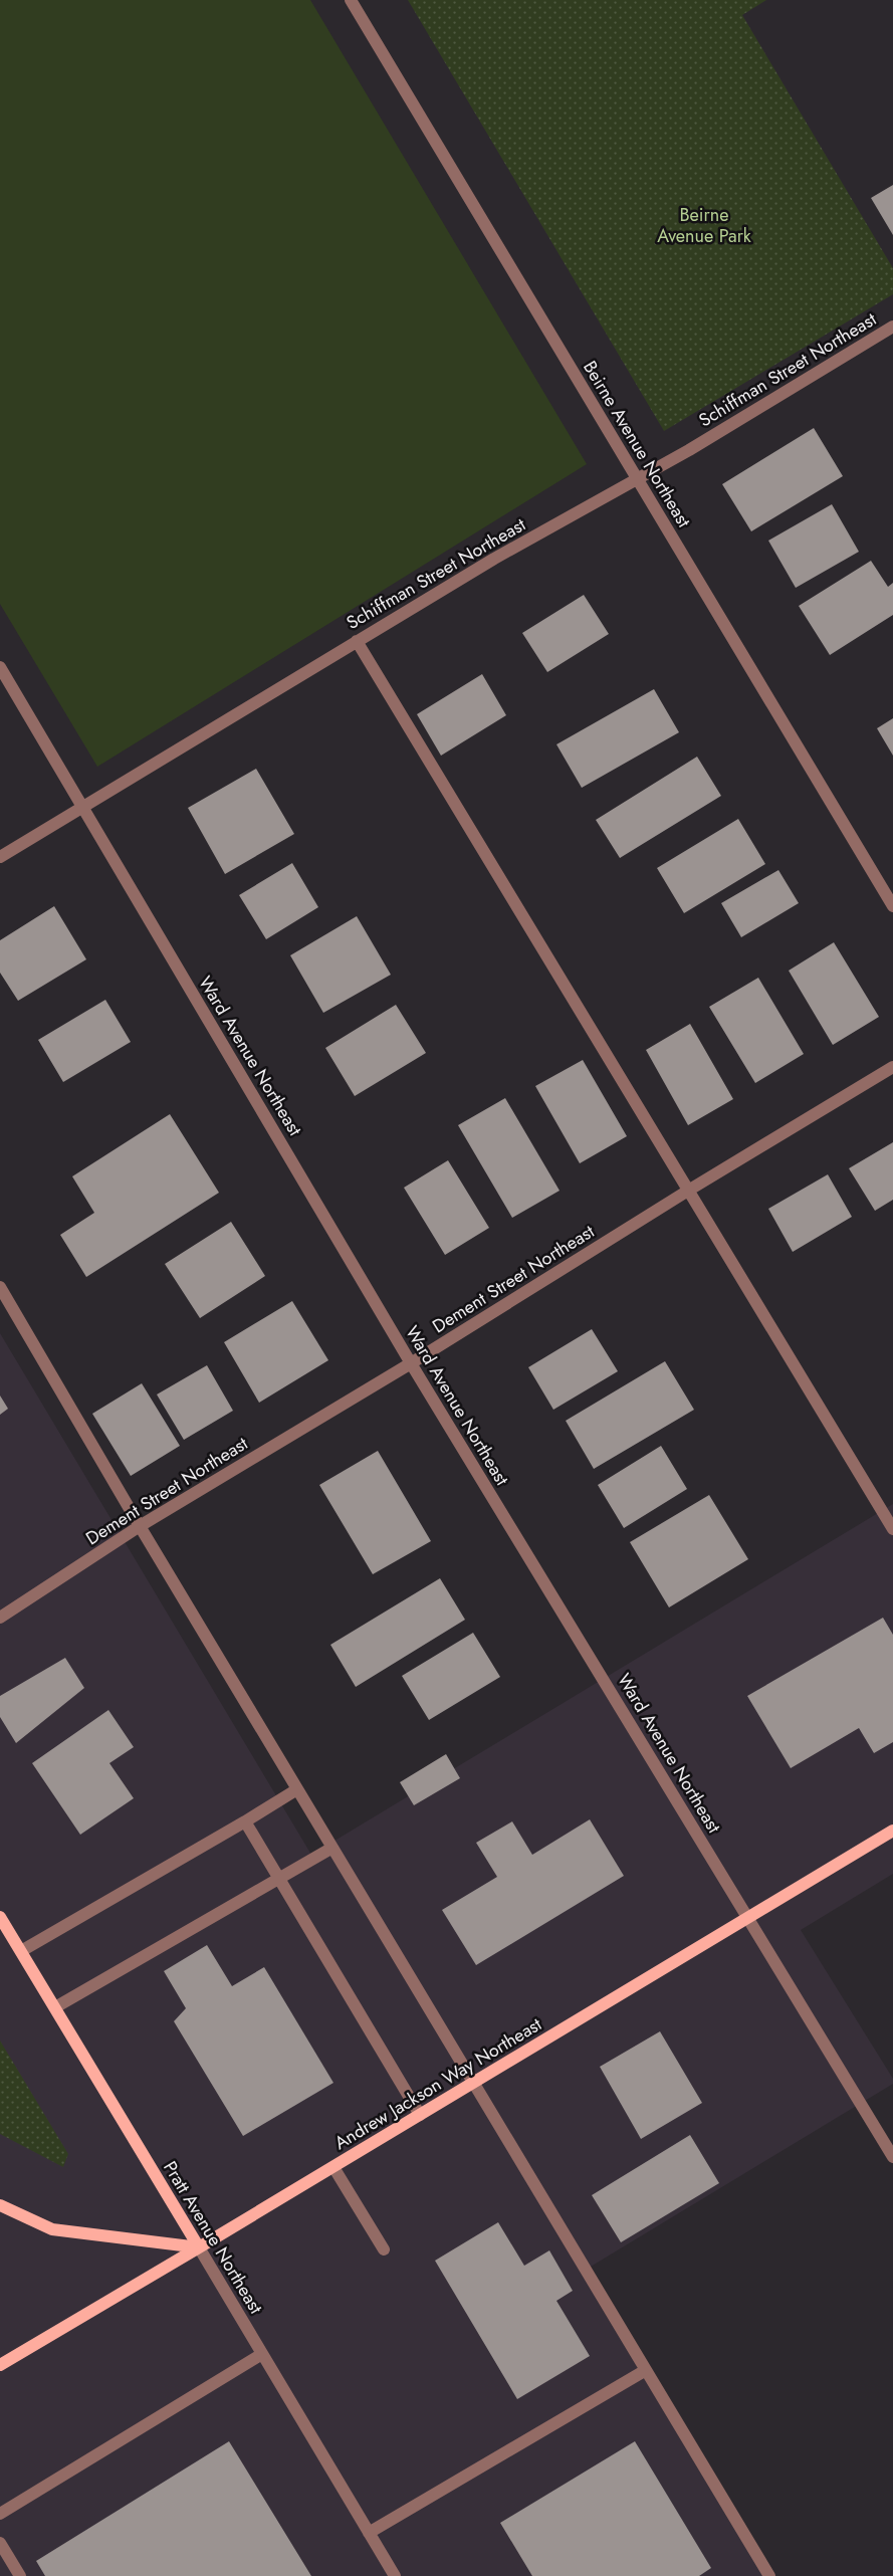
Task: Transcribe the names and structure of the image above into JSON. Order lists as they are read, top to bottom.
{
  "streets": {
    "main road": ["Andrew Jackson Way Northeast", "Pratt Avenue Northeast"],
    "street": [
      "Schiffman Street Northeast",
      "Beirne Avenue Northeast",
      "Ward Avenue Northeast",
      "Dement Street Northeast"
    ]
  },
  "crossings": [
    ["Schiffman Street Northeast", "Beirne Avenue Northeast"],
    ["Schiffman Street Northeast", "Ward Avenue Northeast"],
    ["Ward Avenue Northeast", "Dement Street Northeast"],
    ["Ward Avenue Northeast", "Andrew Jackson Way Northeast"],
    ["Andrew Jackson Way Northeast", "Pratt Avenue Northeast"]
  ],
  "parks": ["Beirne Avenue Park"]
}
